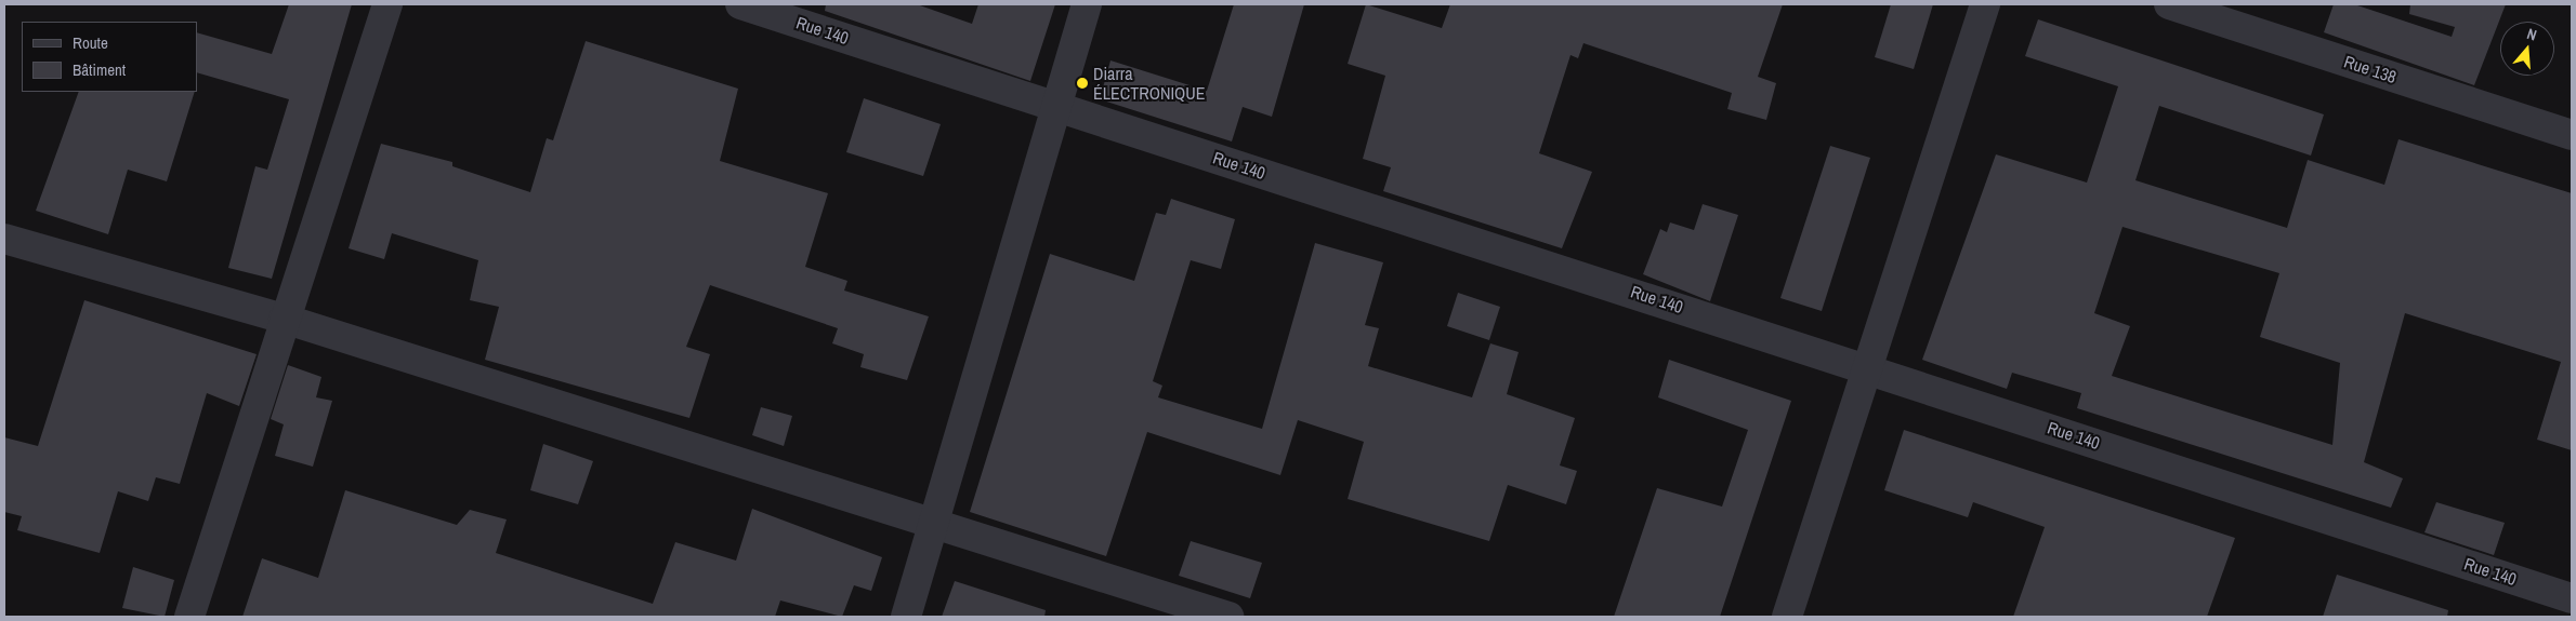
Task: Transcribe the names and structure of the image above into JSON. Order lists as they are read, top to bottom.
{
  "streets": {
    "street": ["Rue 140", "Rue 138"]
  },
  "places": ["Diarra ÉLECTRONIQUE"],
  "legend": ["Route", "Bâtiment"],
  "north": "top"
}
